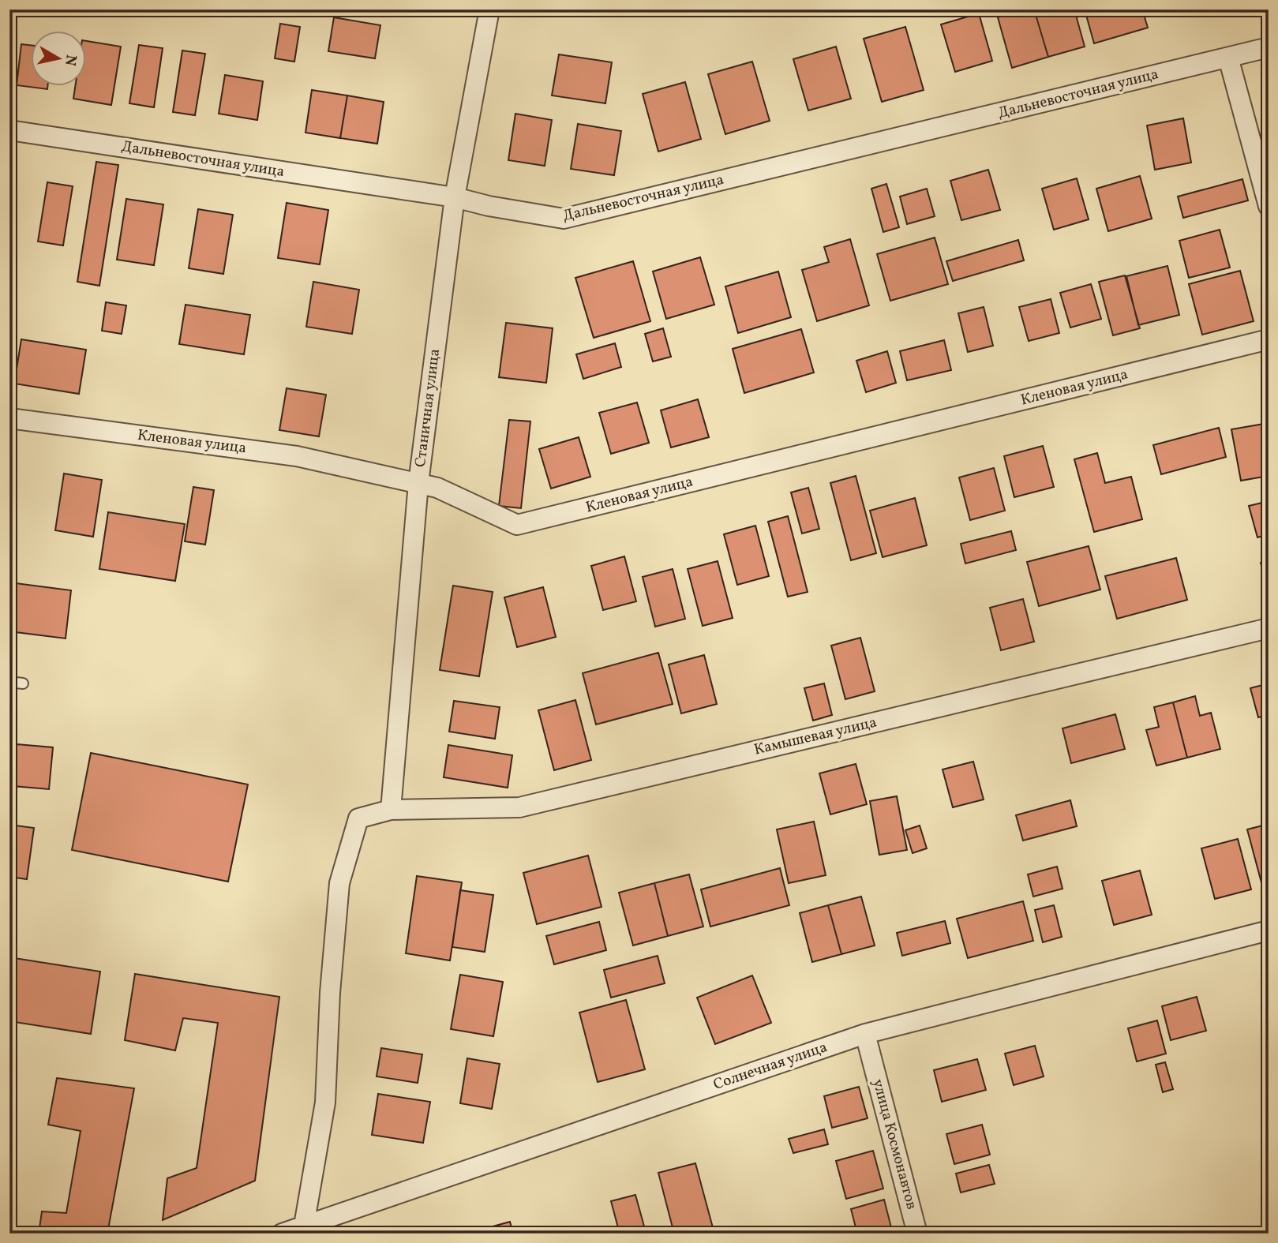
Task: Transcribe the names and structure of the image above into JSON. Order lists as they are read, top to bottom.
{
  "streets": {
    "street": [
      "Дальневосточная улица",
      "Кленовая улица",
      "Станичная улица",
      "Камышевая улица",
      "Солнечная улица",
      "улица Космонавтов"
    ]
  },
  "crossings": [
    ["Дальневосточная улица", "Станичная улица"],
    ["Кленовая улица", "Станичная улица"],
    ["Станичная улица", "Камышевая улица"],
    ["Камышевая улица", "Солнечная улица"],
    ["Солнечная улица", "улица Космонавтов"]
  ],
  "north": "right"
}
